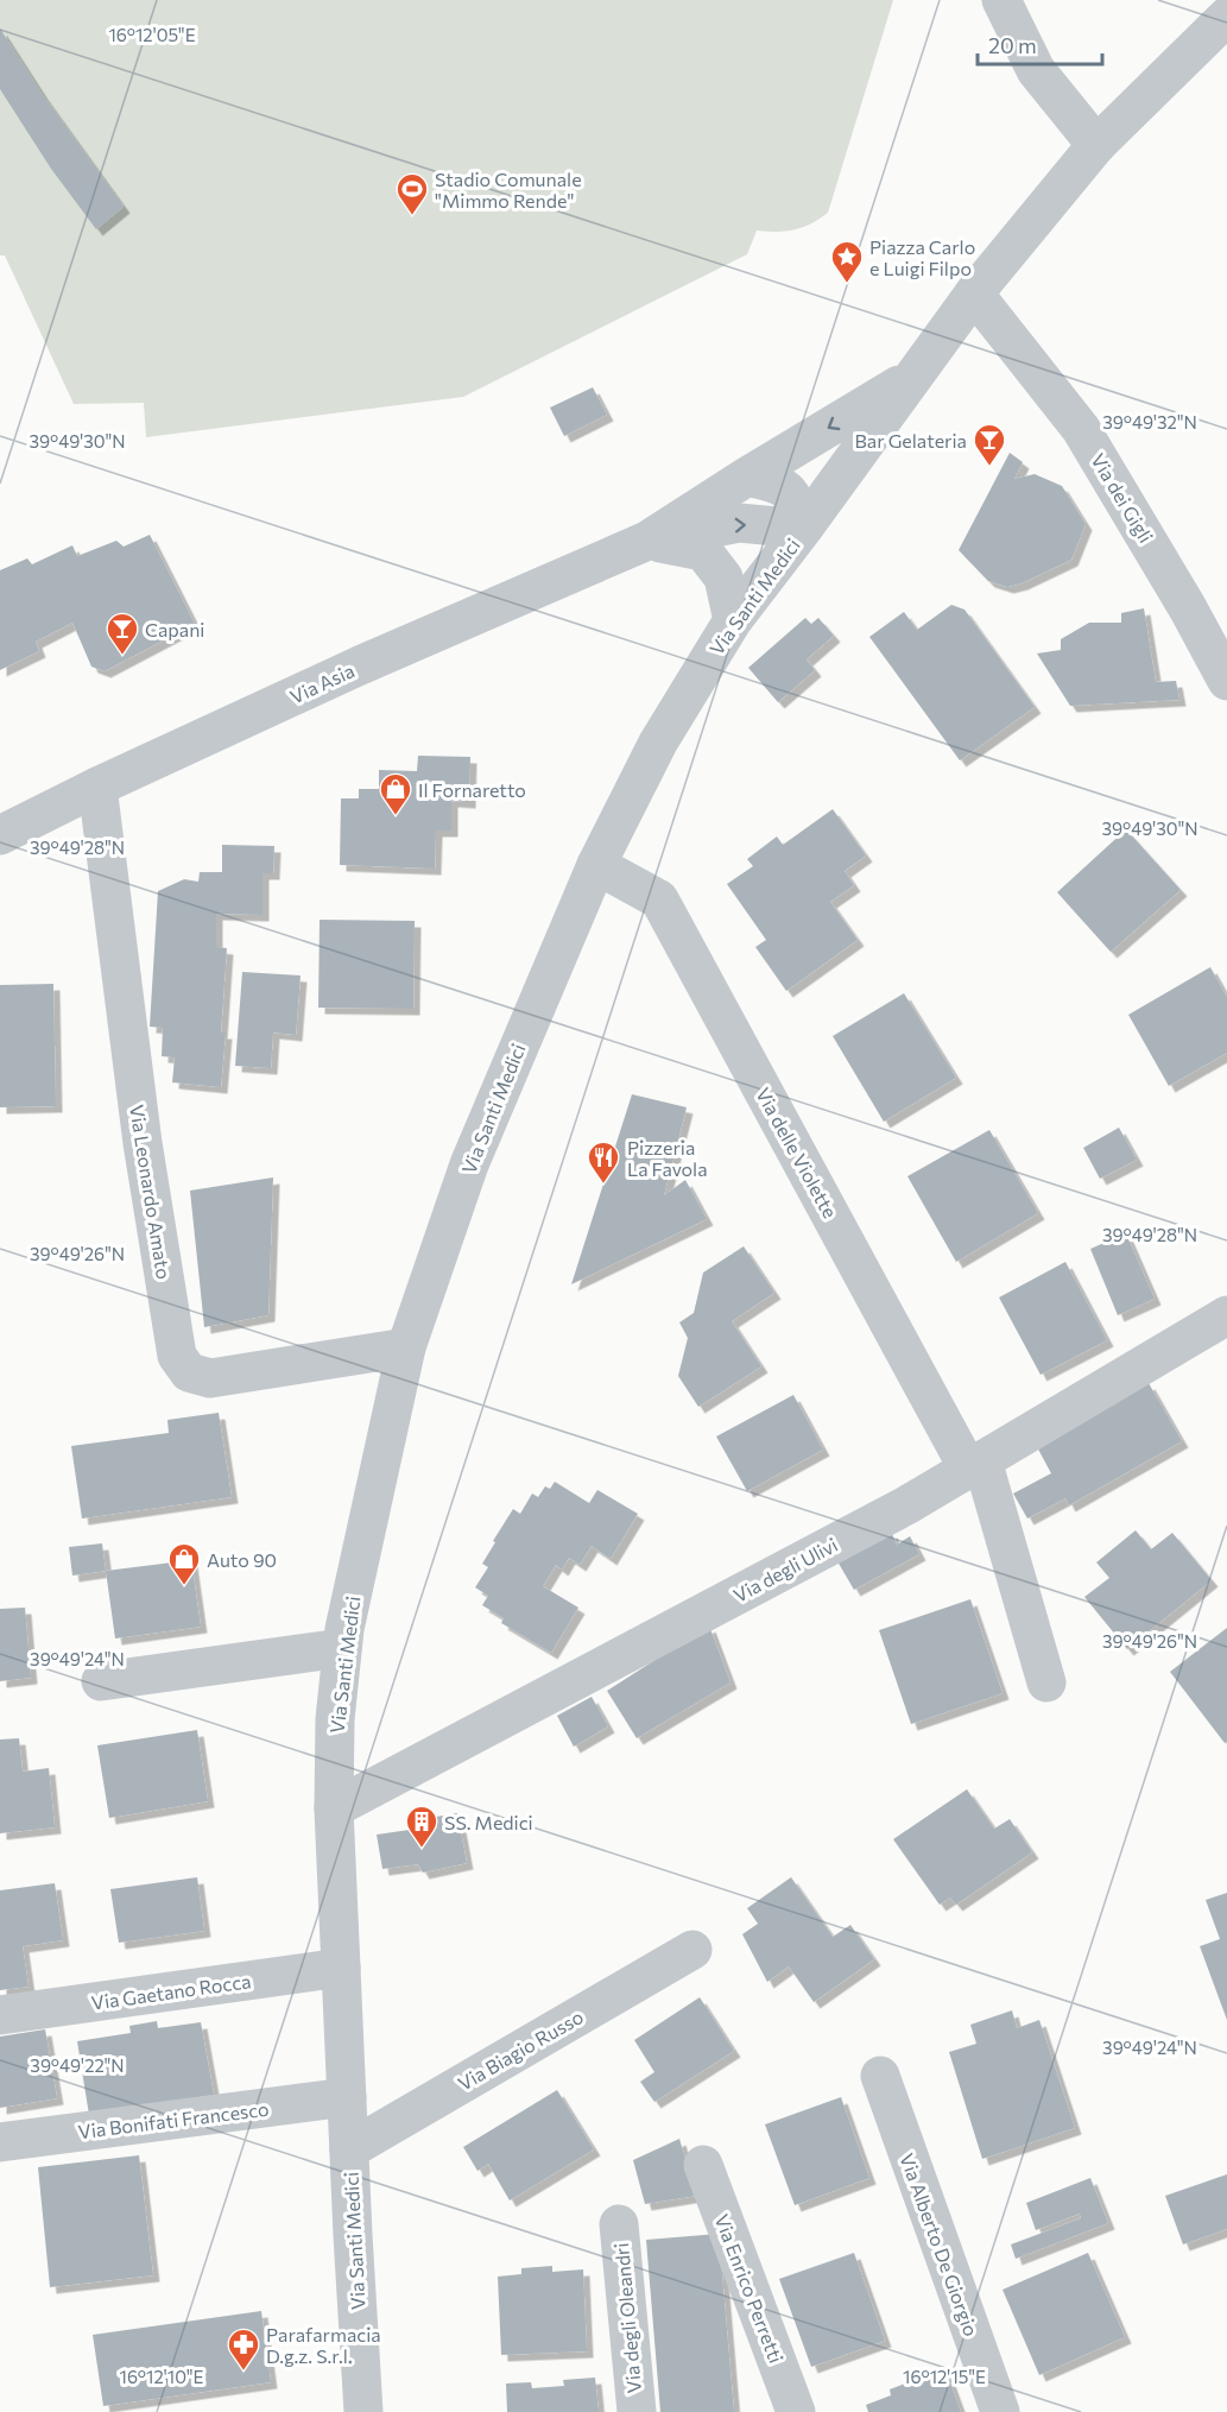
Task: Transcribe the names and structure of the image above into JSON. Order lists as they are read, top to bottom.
{
  "streets": {
    "street": [
      "Via dei Gigli",
      "Via Santi Medici",
      "Via Asia",
      "Via delle Violette",
      "Via Leonardo Amato",
      "Via degli Ulivi",
      "Via Gaetano Rocca",
      "Via Biagio Russo",
      "Via Bonifati Francesco",
      "Via Alberto De Giorgio",
      "Via Enrico Perretti",
      "Via degli Oleandri"
    ]
  },
  "crossings": [
    ["Via dei Gigli", "Via Santi Medici"],
    ["Via Santi Medici", "Via Asia"],
    ["Via Santi Medici", "Via delle Violette"],
    ["Via Santi Medici", "Via Leonardo Amato"],
    ["Via Santi Medici", "Via degli Ulivi"],
    ["Via Santi Medici", "Via Gaetano Rocca"],
    ["Via Santi Medici", "Via Biagio Russo"],
    ["Via Santi Medici", "Via Bonifati Francesco"],
    ["Via Asia", "Via Leonardo Amato"],
    ["Via delle Violette", "Via degli Ulivi"]
  ],
  "places": {
    "sports": ["Stadio Comunale \"Mimmo Rende\""],
    "place": ["Piazza Carlo e Luigi Filpo"],
    "bar": ["Bar Gelateria", "Capani"],
    "shop": ["Il Fornaretto", "Auto 90"],
    "restaurant": ["Pizzeria La Favola"],
    "building": ["SS. Medici"],
    "pharmacy": ["Parafarmacia D.g.z. S.r.l."]
  },
  "scale_bar": "20 m",
  "coordinates": [
    "16°12'05\"E",
    "39°49'32\"N",
    "39°49'30\"N",
    "39°49'28\"N",
    "39°49'26\"N",
    "39°49'24\"N",
    "39°49'22\"N",
    "16°12'10\"E",
    "16°12'15\"E"
  ]
}
